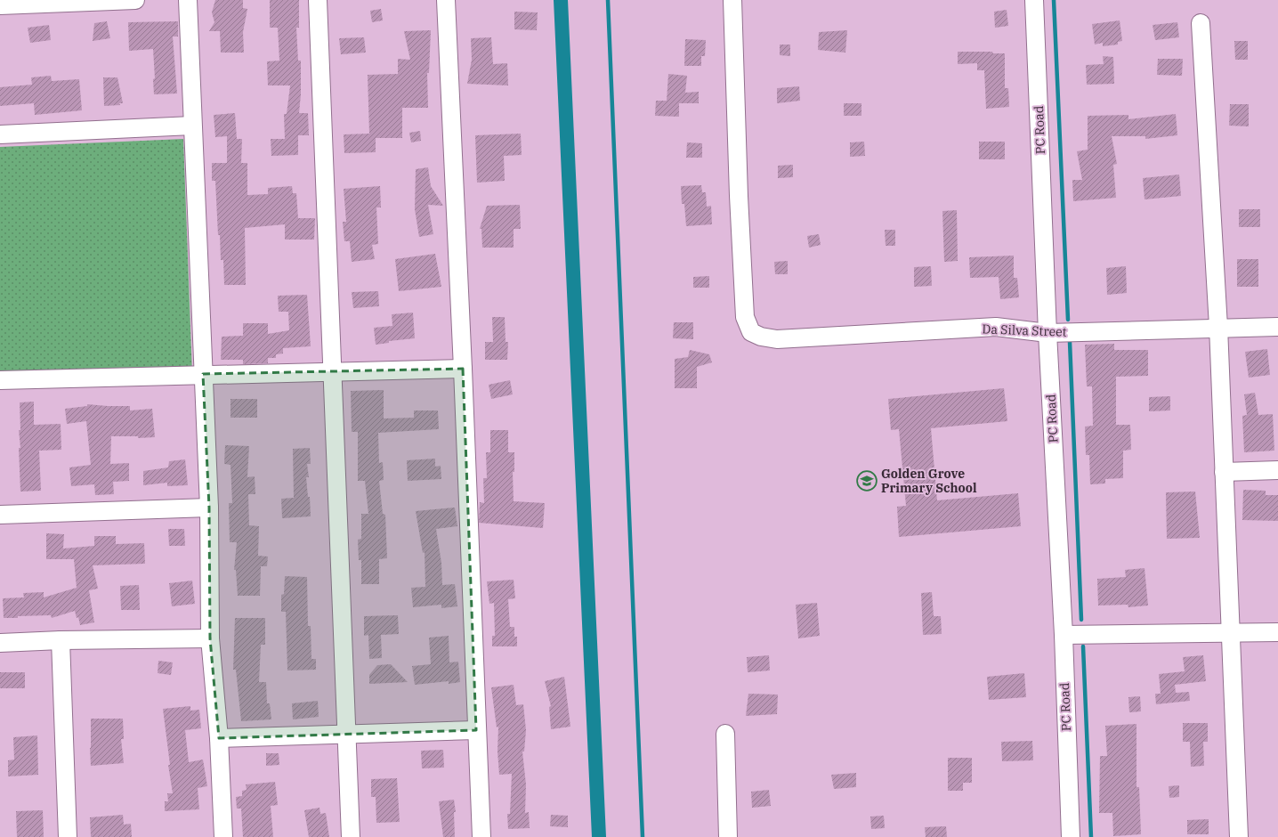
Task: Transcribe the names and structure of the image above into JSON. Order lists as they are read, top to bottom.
{
  "streets": {
    "street": ["PC Road", "Da Silva Street"]
  },
  "crossings": [
    ["PC Road", "Da Silva Street"]
  ],
  "places": {
    "school or university": ["Golden Grove Primary School"]
  }
}
